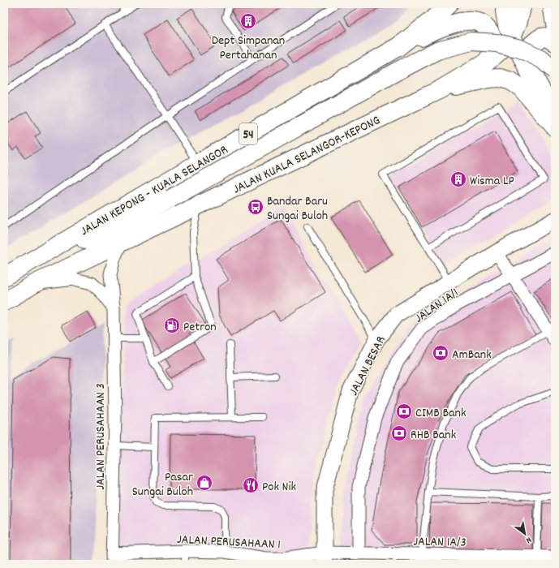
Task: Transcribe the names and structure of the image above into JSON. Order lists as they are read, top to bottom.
{
  "streets": {
    "main road": ["54", "JALAN KUALA SELANGOR-KEPONG", "JALAN KEPONG - KUALA SELANGOR"],
    "street": [
      "JALAN 1A/1",
      "JALAN BESAR",
      "JALAN PERUSAHAAN 3",
      "JALAN PERUSAHAAN 1",
      "JALAN 1A/3"
    ]
  },
  "crossings": [
    ["JALAN KUALA SELANGOR-KEPONG", "JALAN PERUSAHAAN 3"],
    ["JALAN 1A/1", "JALAN 1A/3"],
    ["JALAN BESAR", "JALAN PERUSAHAAN 1"],
    ["JALAN BESAR", "JALAN 1A/3"],
    ["JALAN PERUSAHAAN 3", "JALAN PERUSAHAAN 1"],
    ["JALAN PERUSAHAAN 1", "JALAN 1A/3"]
  ],
  "places": {
    "building": ["Dept Simpanan Pertahanan", "Wisma LP"],
    "bus stop": ["Bandar Baru Sungai Buloh"],
    "fuel station": ["Petron"],
    "bank": ["AmBank", "CIMB Bank", "RHB Bank"],
    "shop": ["Pasar Sungai Buloh"],
    "restaurant": ["Pok Nik"]
  },
  "north": "bottom right"
}
